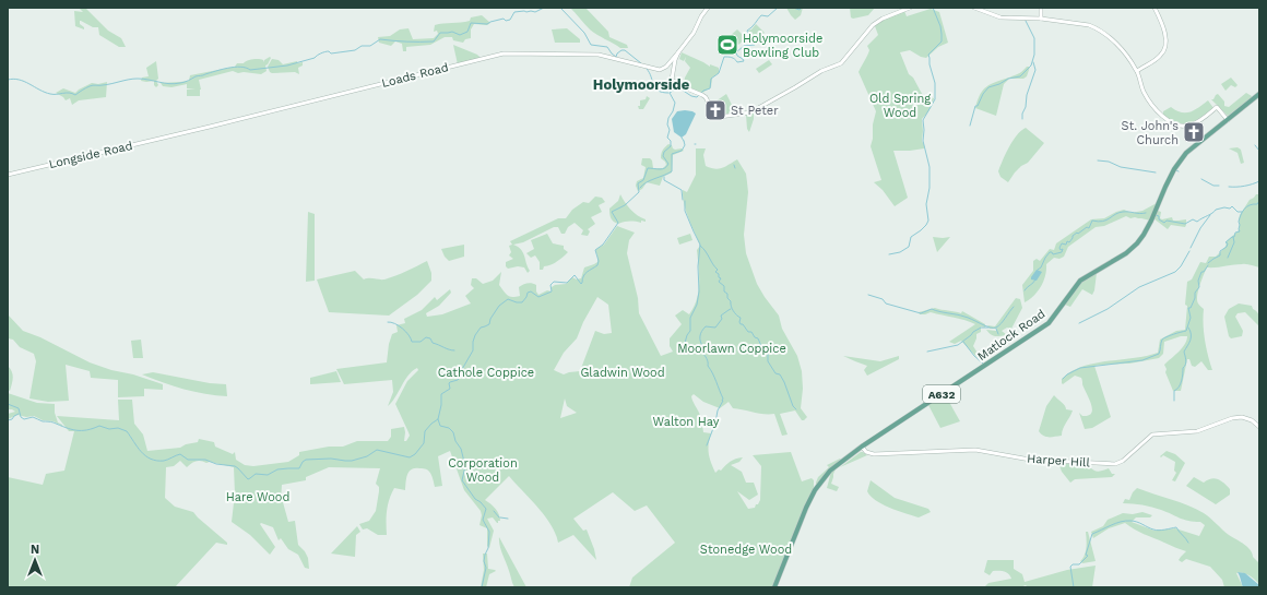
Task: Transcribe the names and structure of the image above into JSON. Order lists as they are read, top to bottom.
{
  "streets": {
    "main road": ["Matlock Road", "A632"],
    "street": ["Loads Road", "Longside Road", "Harper Hill"]
  },
  "crossings": [
    ["Loads Road", "Longside Road"],
    ["Matlock Road", "Harper Hill"]
  ],
  "districts": ["Holymoorside"],
  "parks": [
    "Old Spring Wood",
    "Moorlawn Coppice",
    "Cathole Coppice",
    "Gladwin Wood",
    "Walton Hay",
    "Corporation Wood",
    "Hare Wood",
    "Stonedge Wood"
  ],
  "places": {
    "sports": ["Holymoorside Bowling Club"],
    "church": ["St Peter", "St. John's Church"]
  },
  "north": "top"
}
